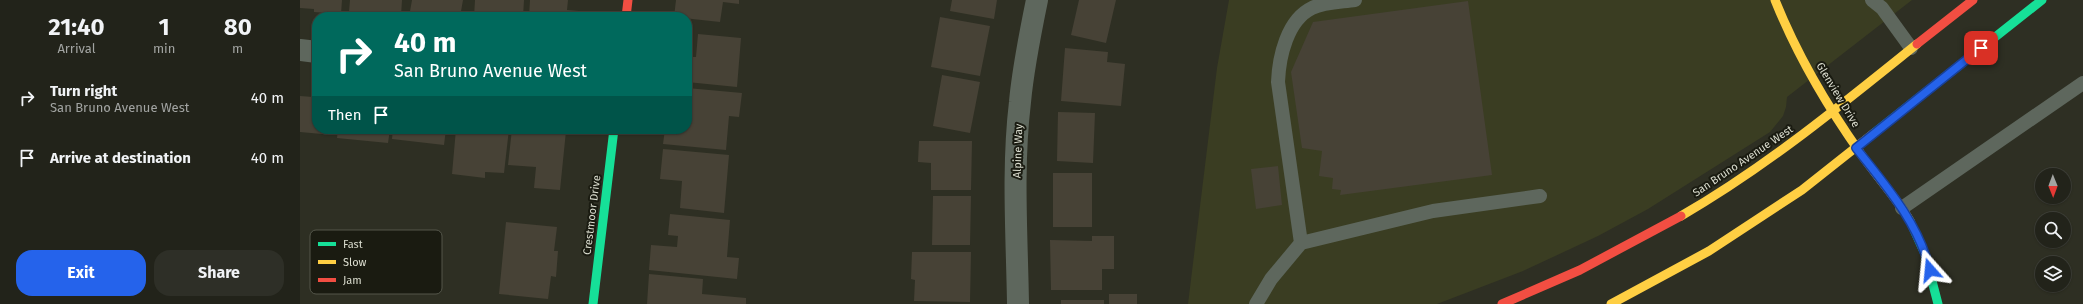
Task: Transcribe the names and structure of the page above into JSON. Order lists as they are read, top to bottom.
{
  "streets": {
    "main road": ["Glenview Drive", "San Bruno Avenue West", "Crestmoor Drive"],
    "street": ["Alpine Way"]
  },
  "crossings": [
    ["Glenview Drive", "San Bruno Avenue West"]
  ],
  "legend": ["Fast", "Slow", "Jam"],
  "north": "bottom",
  "page": {
    "eta": [
      "21:40",
      "Arrival",
      "1",
      "min",
      "80",
      "m"
    ],
    "turn": ["40 m", "San Bruno Avenue West"],
    "list": [
      {
        "name": "Turn right",
        "note": "San Bruno Avenue West",
        "value": "40 m"
      },
      {
        "name": "Arrive at destination",
        "value": "40 m"
      }
    ],
    "then": "Then",
    "buttons": ["Exit", "Share"]
  }
}
